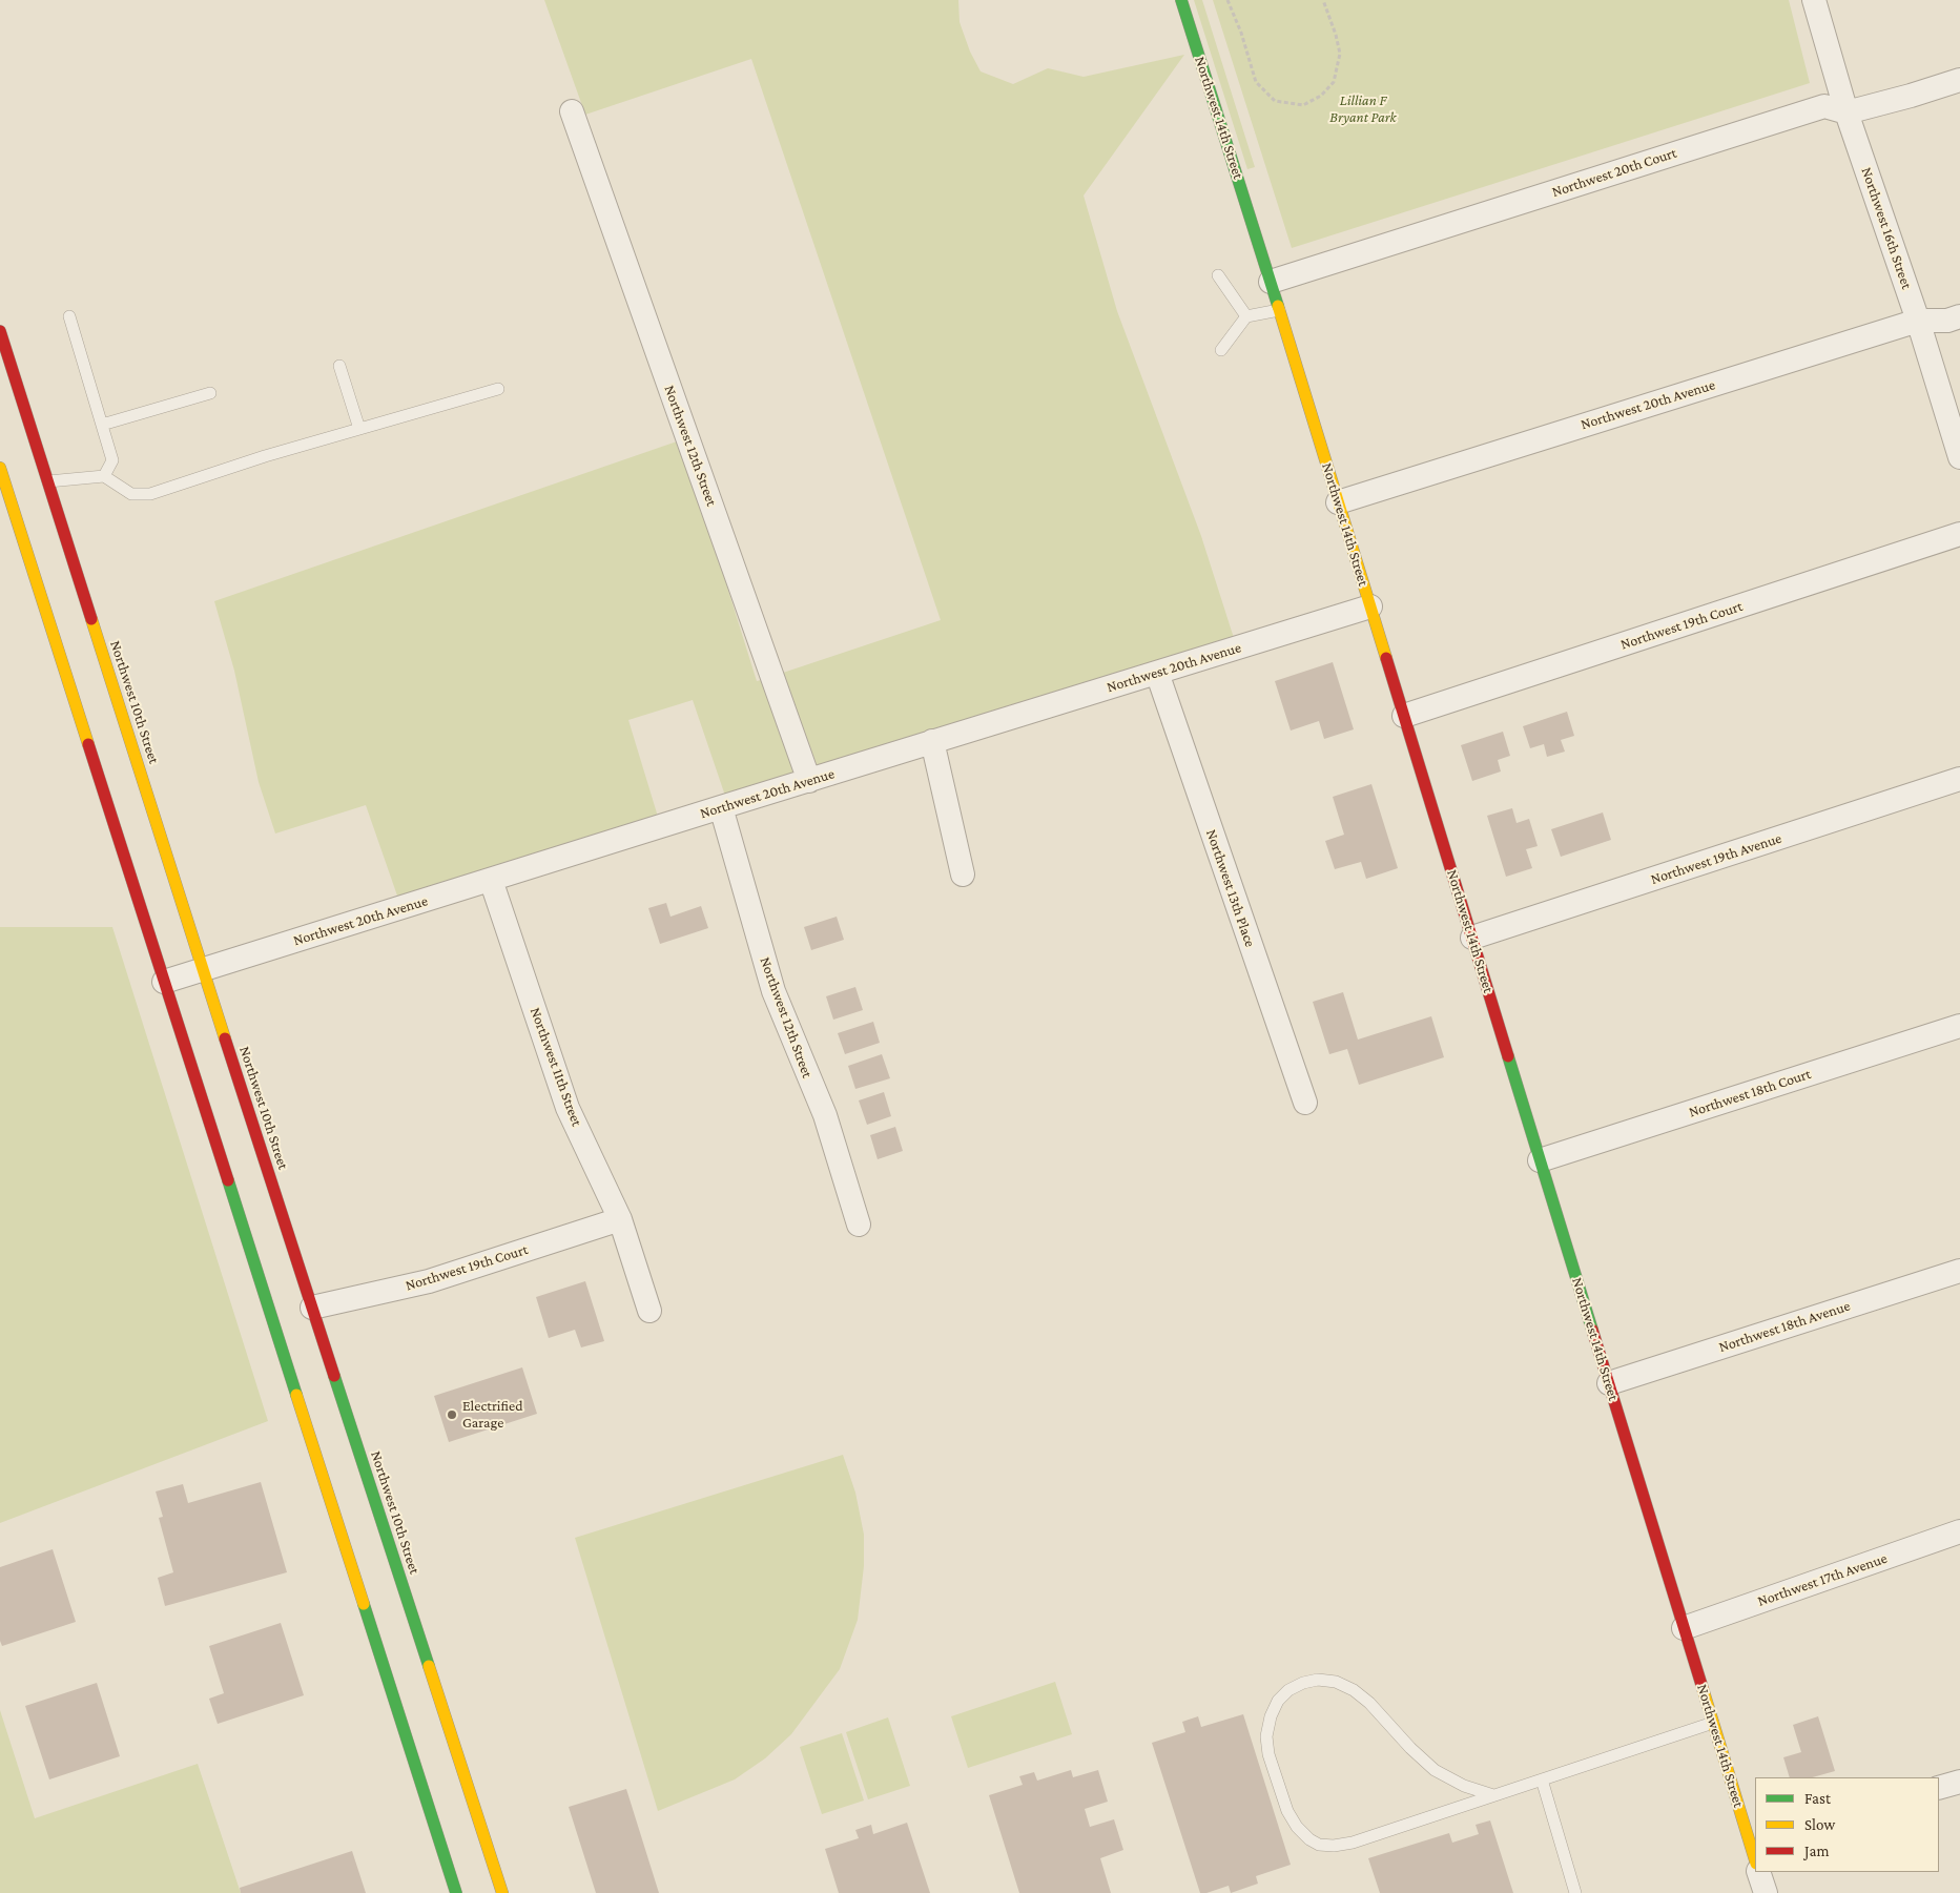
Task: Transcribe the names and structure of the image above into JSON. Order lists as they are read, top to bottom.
{
  "streets": {
    "main road": ["Northwest 14th Street", "Northwest 10th Street"],
    "street": [
      "Northwest 20th Court",
      "Northwest 16th Street",
      "Northwest 20th Avenue",
      "Northwest 12th Street",
      "Northwest 19th Court",
      "Northwest 19th Avenue",
      "Northwest 13th Place",
      "Northwest 11th Street",
      "Northwest 18th Court",
      "Northwest 18th Avenue",
      "Northwest 17th Avenue"
    ]
  },
  "crossings": [
    ["Northwest 14th Street", "Northwest 20th Court"],
    ["Northwest 14th Street", "Northwest 20th Avenue"],
    ["Northwest 14th Street", "Northwest 19th Court"],
    ["Northwest 14th Street", "Northwest 19th Avenue"],
    ["Northwest 14th Street", "Northwest 18th Court"],
    ["Northwest 14th Street", "Northwest 18th Avenue"],
    ["Northwest 14th Street", "Northwest 17th Avenue"],
    ["Northwest 20th Court", "Northwest 16th Street"],
    ["Northwest 16th Street", "Northwest 20th Avenue"],
    ["Northwest 20th Avenue", "Northwest 12th Street"],
    ["Northwest 20th Avenue", "Northwest 10th Street"],
    ["Northwest 20th Avenue", "Northwest 13th Place"],
    ["Northwest 20th Avenue", "Northwest 11th Street"],
    ["Northwest 19th Court", "Northwest 10th Street"],
    ["Northwest 19th Court", "Northwest 11th Street"]
  ],
  "parks": ["Lillian F Bryant Park"],
  "places": ["Electrified Garage"],
  "legend": ["Fast", "Slow", "Jam"]
}
